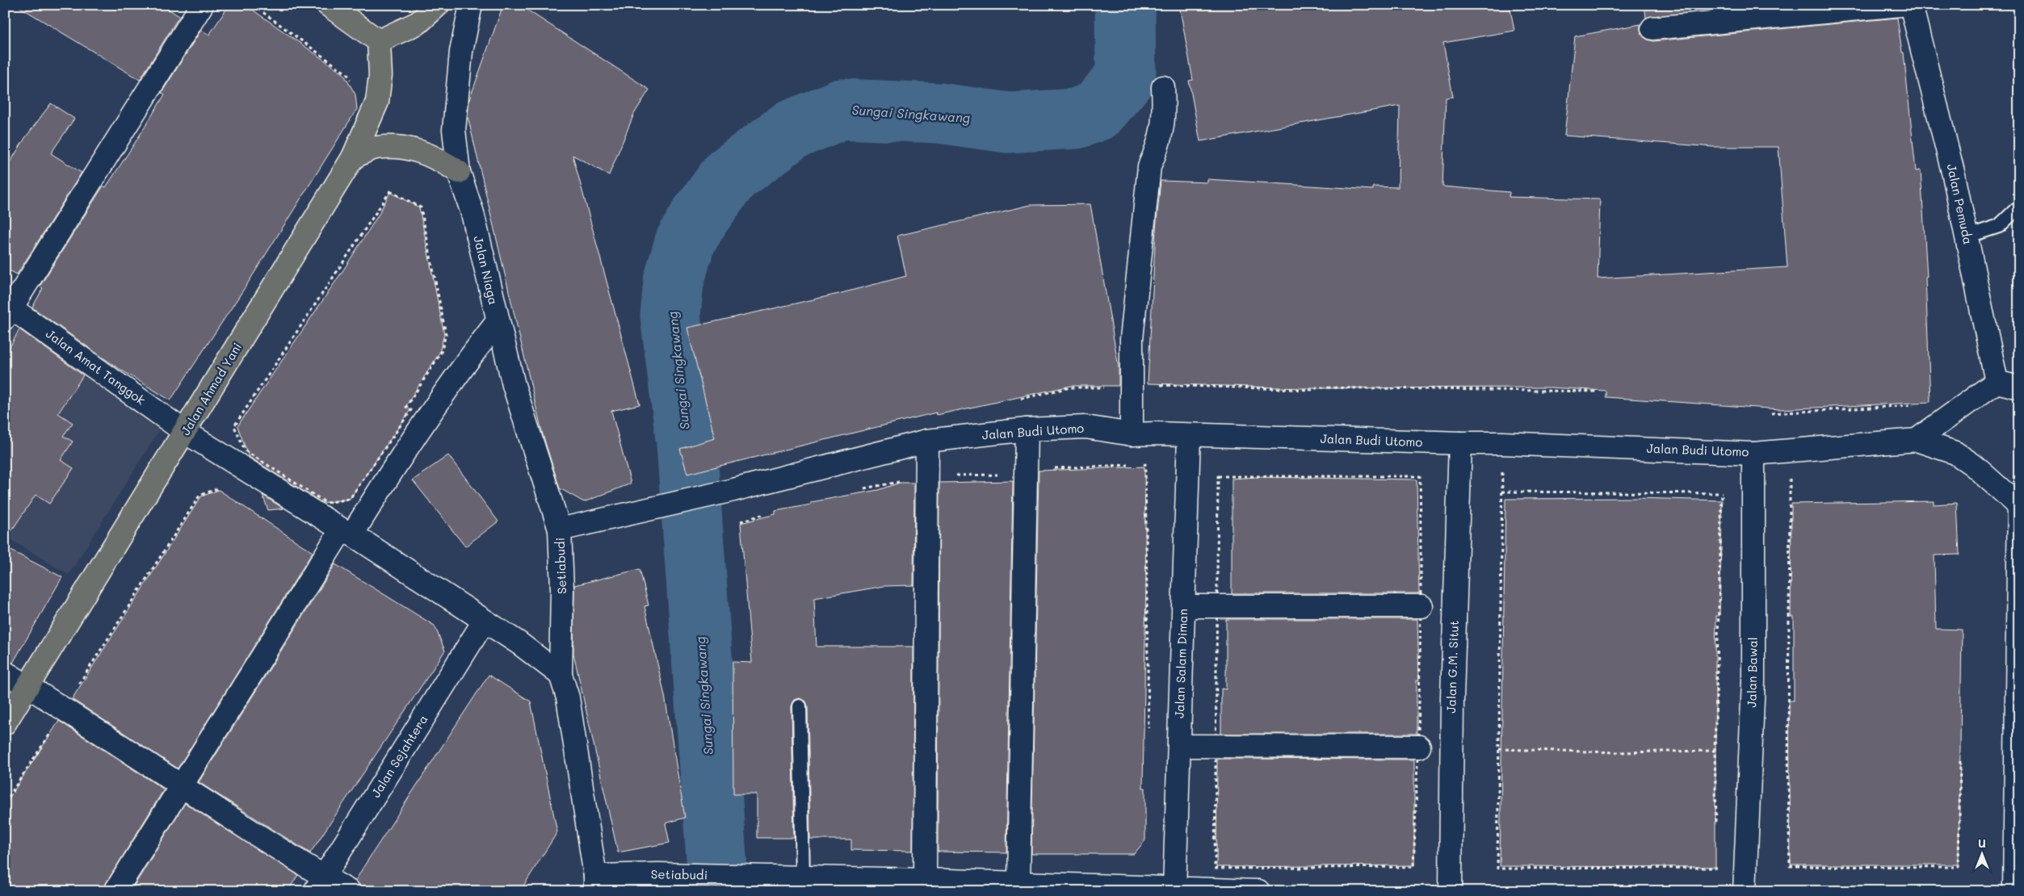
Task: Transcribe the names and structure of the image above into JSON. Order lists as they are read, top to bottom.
{
  "streets": {
    "main road": ["Jalan Ahmad Yani"],
    "street": [
      "Jalan Pemuda",
      "Jalan Niaga",
      "Jalan Amat Tanggok",
      "Jalan Budi Utomo",
      "Setiabudi",
      "Jalan Salam Diman",
      "Jalan G.M. Situt",
      "Jalan Bawal",
      "Jalan Sejahtera"
    ]
  },
  "crossings": [
    ["Jalan Niaga", "Jalan Budi Utomo"],
    ["Jalan Niaga", "Setiabudi"],
    ["Jalan Amat Tanggok", "Jalan Ahmad Yani"],
    ["Jalan Amat Tanggok", "Jalan Sejahtera"],
    ["Jalan Budi Utomo", "Setiabudi"],
    ["Jalan Budi Utomo", "Jalan Salam Diman"],
    ["Jalan Budi Utomo", "Jalan G.M. Situt"],
    ["Jalan Budi Utomo", "Jalan Bawal"],
    ["Setiabudi", "Jalan Salam Diman"]
  ],
  "water": ["Sungai Singkawang"],
  "north": "top"
}
